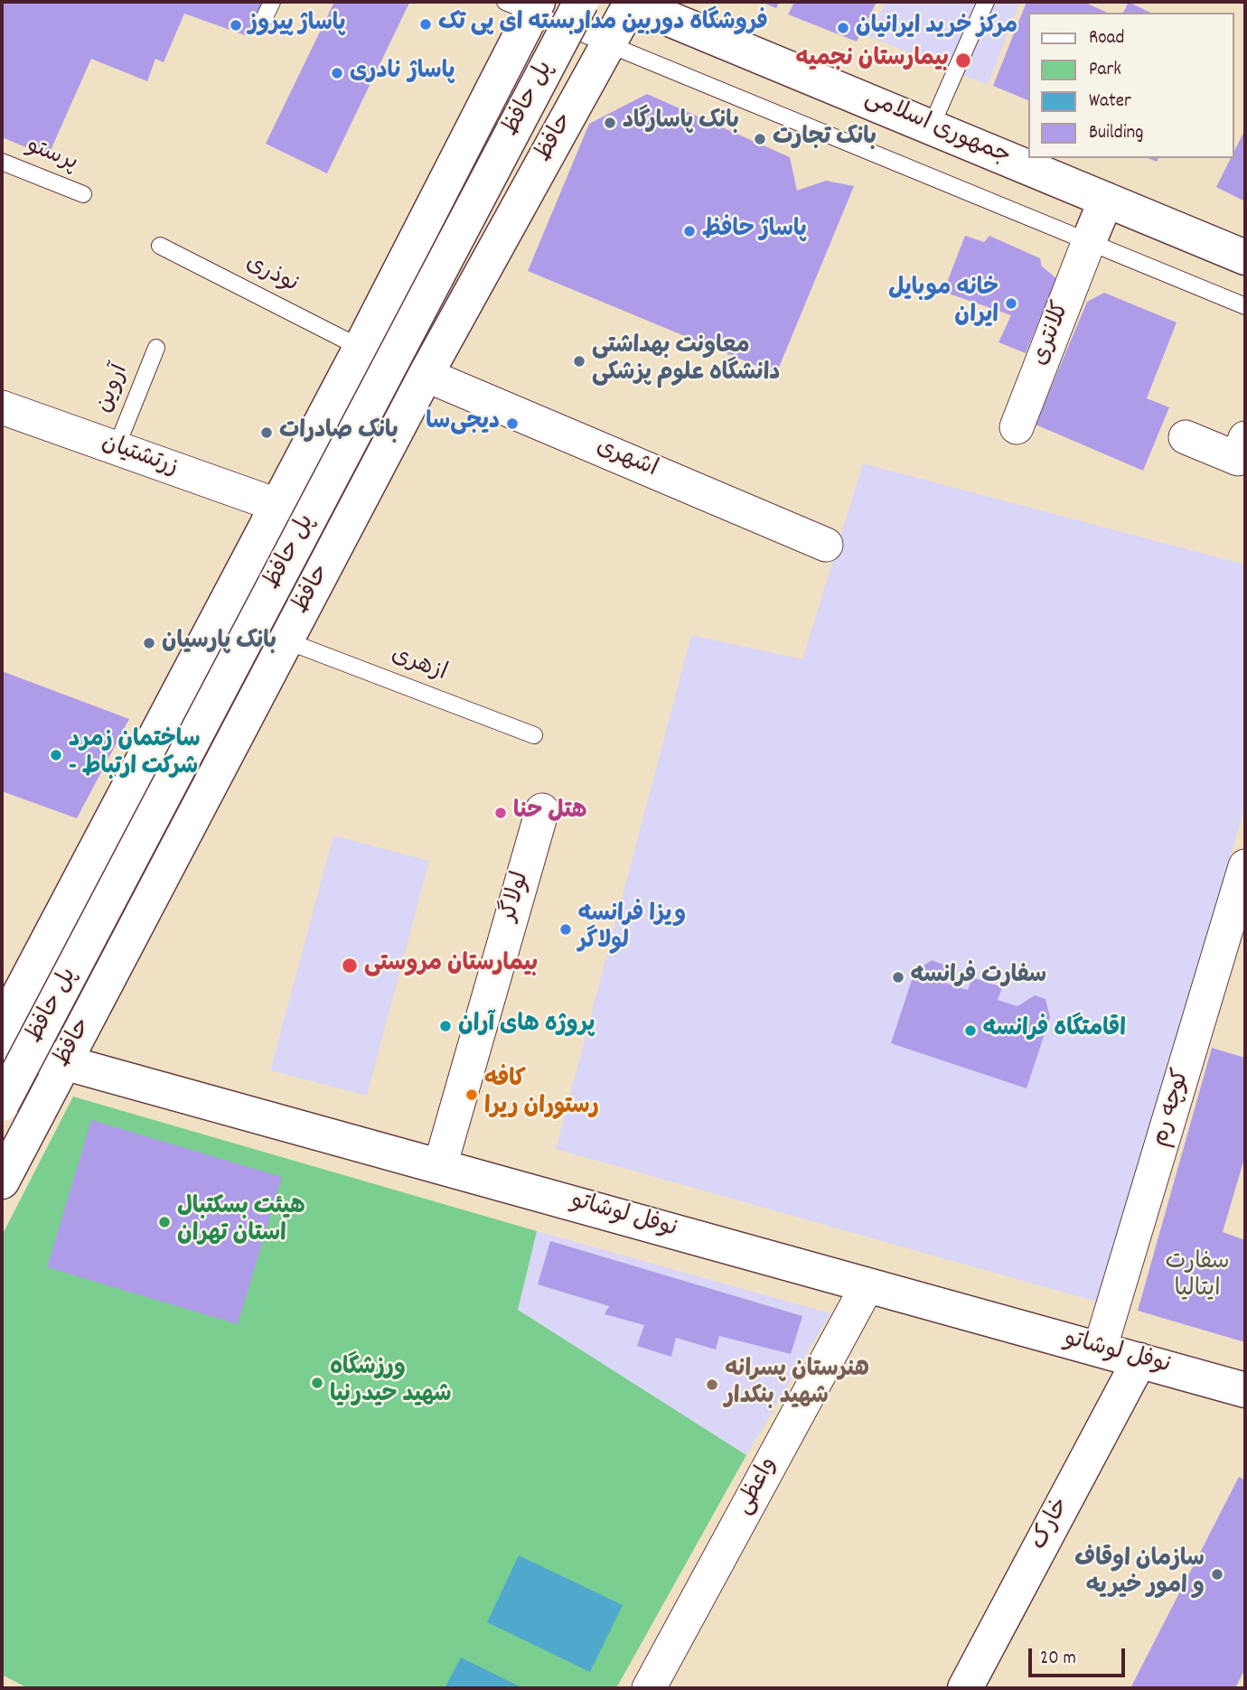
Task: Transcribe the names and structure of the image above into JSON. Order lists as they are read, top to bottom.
{
  "streets": {
    "main road": [
      "پل حافظ",
      "جمهوری اسلامی",
      "حافظ",
      "نوفل لوشاتو",
      "خارک"
    ],
    "street": [
      "کلانتری",
      "زرتشتیان",
      "اشهری",
      "لولاگر",
      "کوچه رم",
      "واعظی"
    ],
    "lane": [
      "پرستو",
      "نوذری",
      "آروین",
      "ازهری"
    ]
  },
  "crossings": [
    ["جمهوری اسلامی", "حافظ"],
    ["حافظ", "اشهری"],
    ["حافظ", "ازهری"],
    ["حافظ", "نوفل لوشاتو"],
    ["آروین", "زرتشتیان"],
    ["لولاگر", "نوفل لوشاتو"],
    ["کوچه رم", "نوفل لوشاتو"],
    ["نوفل لوشاتو", "واعظی"],
    ["نوفل لوشاتو", "خارک"]
  ],
  "parks": ["سفارت ایتالیا"],
  "places": [
    "فروشگاه دوربین مداربسته ای پی تک",
    "پاساژ پیروز",
    "مرکز خرید ایرانیان",
    "بیمارستان نجمیه",
    "پاساژ نادری",
    "بانک پاسارگاد",
    "بانک تجارت",
    "پاساژ حافظ",
    "خانه موبایل ایران",
    "معاونت بهداشتی دانشگاه علوم پزشکی",
    "دیجی‌سا",
    "بانک صادرات",
    "بانک پارسیان",
    "ساختمان زمرد - شرکت ارتباط",
    "هتل حنا",
    "ویزا فرانسه لولاگر",
    "بیمارستان مروستی",
    "سفارت فرانسه",
    "پروژه های آران",
    "اقامتگاه فرانسه",
    "کافه رستوران ریرا",
    "هیئت بسکتبال استان تهران",
    "ورزشگاه شهید حیدرنیا",
    "هنرستان پسرانه شهید بنکدار",
    "سازمان اوقاف و امور خيريه"
  ],
  "legend": [
    "Road",
    "Park",
    "Water",
    "Building"
  ],
  "scale_bar": "20 m"
}
